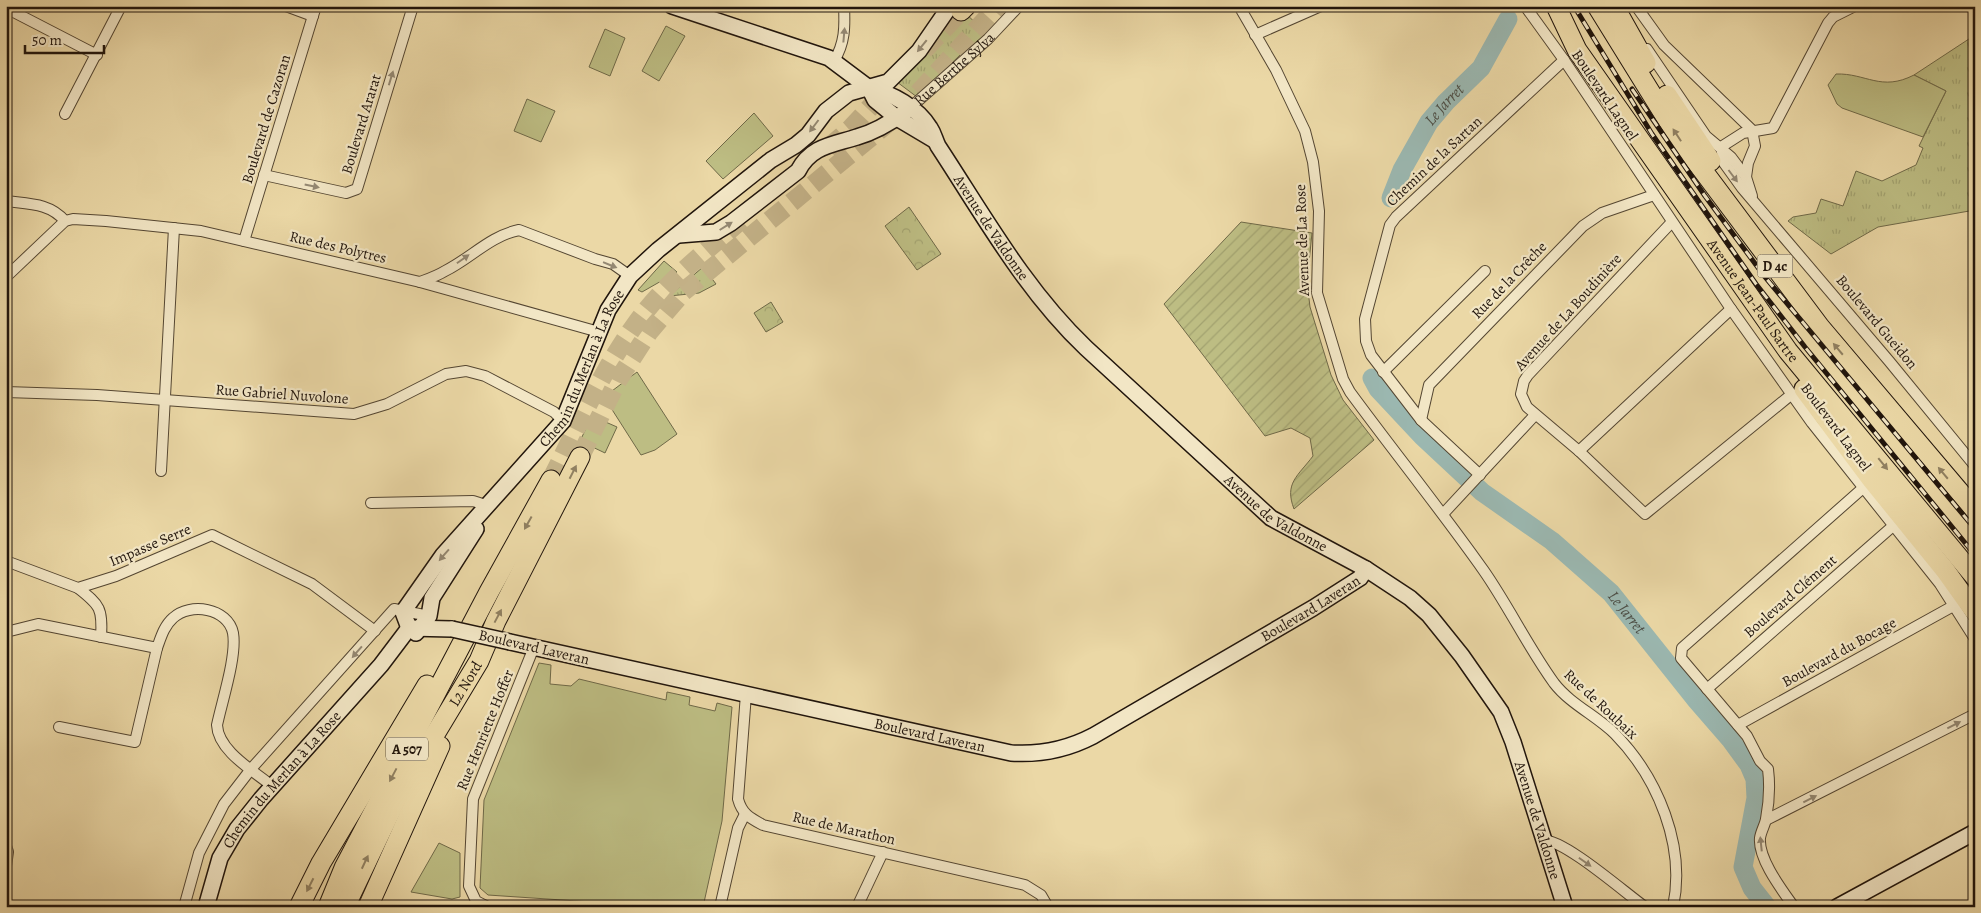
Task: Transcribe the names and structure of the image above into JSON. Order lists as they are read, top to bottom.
{
  "streets": {
    "highway": [
      "D 4c",
      "Avenue Jean-Paul Sartre",
      "L2 Nord",
      "A 507"
    ],
    "street": [
      "Rue Berthe Sylva",
      "Boulevard Lagnel",
      "Boulevard de Cazoran",
      "Boulevard Ararat",
      "Chemin de la Sartan",
      "Avenue de Valdonne",
      "Avenue de La Rose",
      "Rue des Polytres",
      "Rue de la Crêche",
      "Avenue de La Boudinière",
      "Boulevard Gueidon",
      "Chemin du Merlan à La Rose",
      "Rue Gabriel Nuvolone",
      "Impasse Serre",
      "Boulevard Clément",
      "Boulevard Laveran",
      "Boulevard du Bocage",
      "Rue de Roubaix",
      "Rue Henriette Hoffer",
      "Rue de Marathon"
    ]
  },
  "crossings": [
    ["Rue Berthe Sylva", "Avenue de Valdonne"],
    ["Boulevard Lagnel", "Chemin de la Sartan"],
    ["Boulevard Lagnel", "Rue de la Crêche"],
    ["Boulevard Lagnel", "Avenue Jean-Paul Sartre"],
    ["Boulevard Lagnel", "Avenue de La Boudinière"],
    ["Boulevard Lagnel", "Boulevard Clément"],
    ["Boulevard Lagnel", "Boulevard du Bocage"],
    ["Boulevard de Cazoran", "Boulevard Ararat"],
    ["Boulevard de Cazoran", "Rue des Polytres"],
    ["Chemin de la Sartan", "Rue de la Crêche"],
    ["Chemin de la Sartan", "Avenue Jean-Paul Sartre"],
    ["Avenue de Valdonne", "Chemin du Merlan à La Rose"],
    ["Avenue de Valdonne", "Boulevard Laveran"],
    ["Avenue de La Rose", "Rue de Roubaix"],
    ["Rue des Polytres", "Chemin du Merlan à La Rose"],
    ["Chemin du Merlan à La Rose", "Rue Gabriel Nuvolone"],
    ["Chemin du Merlan à La Rose", "Boulevard Laveran"],
    ["Boulevard Laveran", "Rue Henriette Hoffer"]
  ],
  "water": ["Le Jarret"],
  "scale_bar": "50 m"
}
